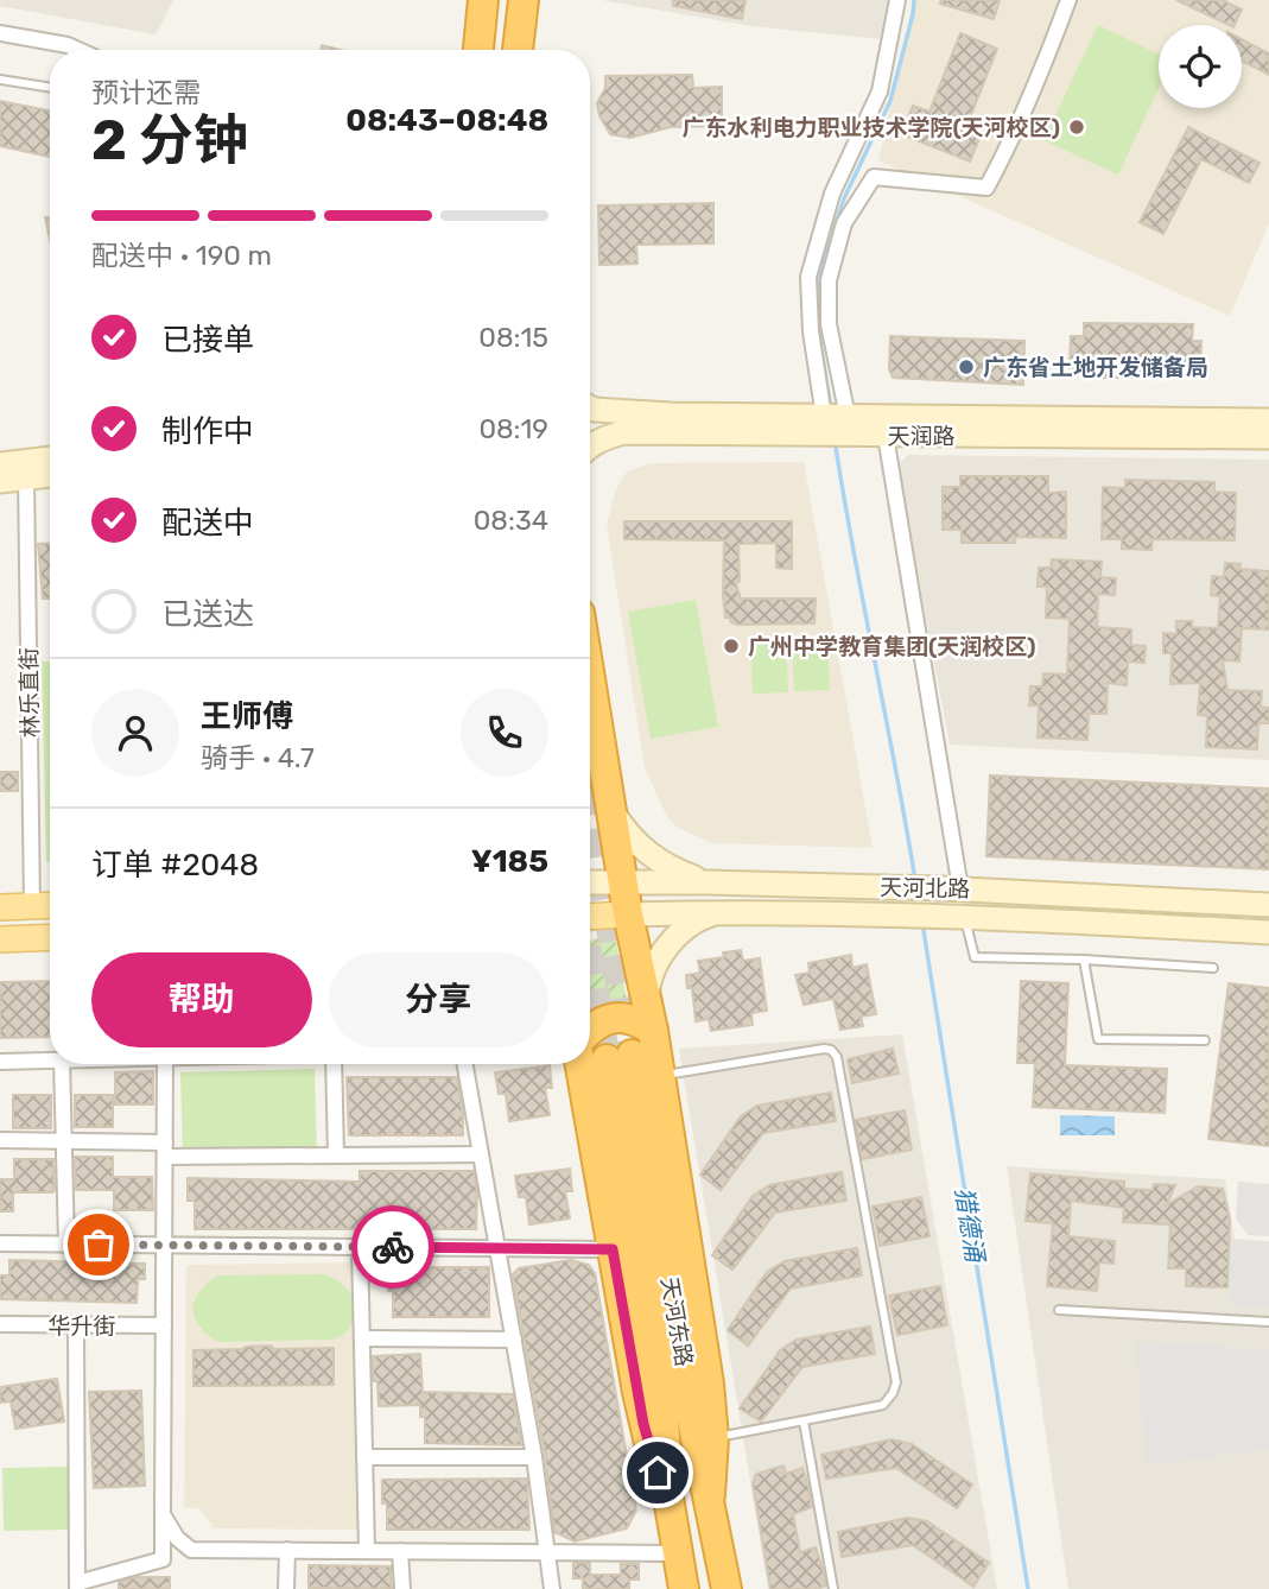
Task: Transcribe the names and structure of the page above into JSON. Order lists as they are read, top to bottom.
{
  "streets": {
    "highway": ["天河东路"],
    "main road": ["天润路", "天河北路"],
    "street": ["林乐直街", "华升街"]
  },
  "water": ["猎德涌"],
  "places": ["广东水利电力职业技术学院(天河校区)", "广东省土地开发储备局", "广州中学教育集团(天润校区)"],
  "page": {
    "heading": ["2 分钟", "预计还需", "08:43–08:48"],
    "panel": [
      "王师傅",
      "骑手 · 4.7",
      "订单 #2048",
      "¥185"
    ],
    "bar": "配送中 · 190 m",
    "list": [
      ["已接单", "08:15"],
      ["制作中", "08:19"],
      ["配送中", "08:34"],
      "已送达"
    ],
    "buttons": ["帮助", "分享"]
  }
}
